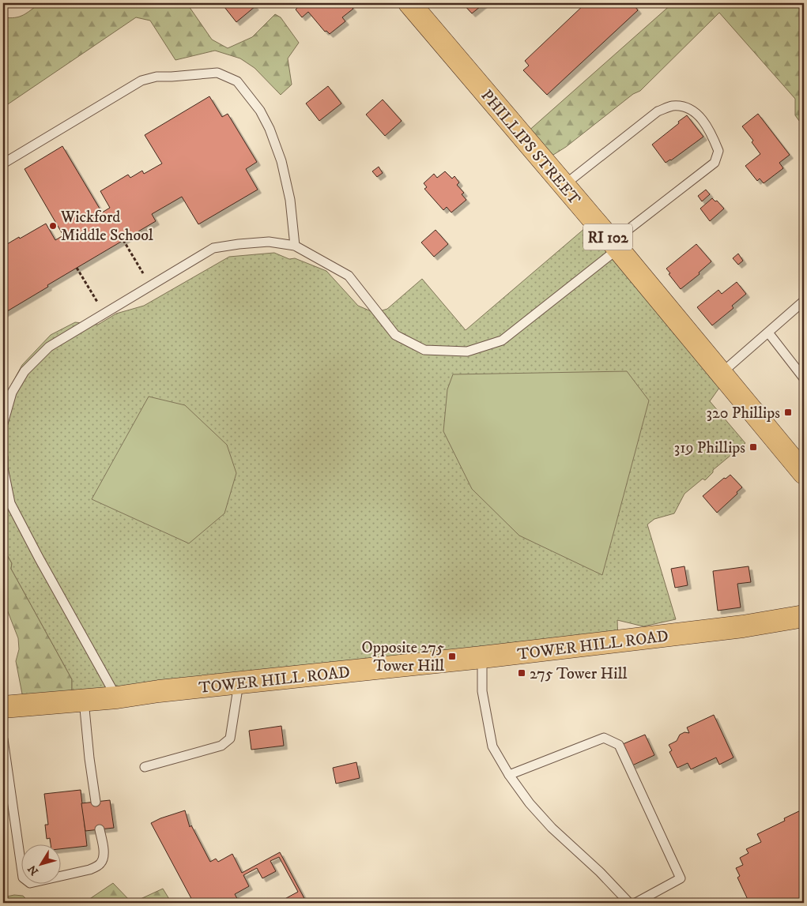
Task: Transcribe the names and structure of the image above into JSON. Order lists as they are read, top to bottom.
{
  "streets": {
    "main road": ["PHILLIPS STREET", "RI 102", "TOWER HILL ROAD"]
  },
  "places": {
    "other": ["Wickford Middle School"],
    "transit": [
      "320 Phillips",
      "319 Phillips",
      "Opposite 275 Tower Hill",
      "275 Tower Hill"
    ]
  },
  "north": "bottom left"
}
